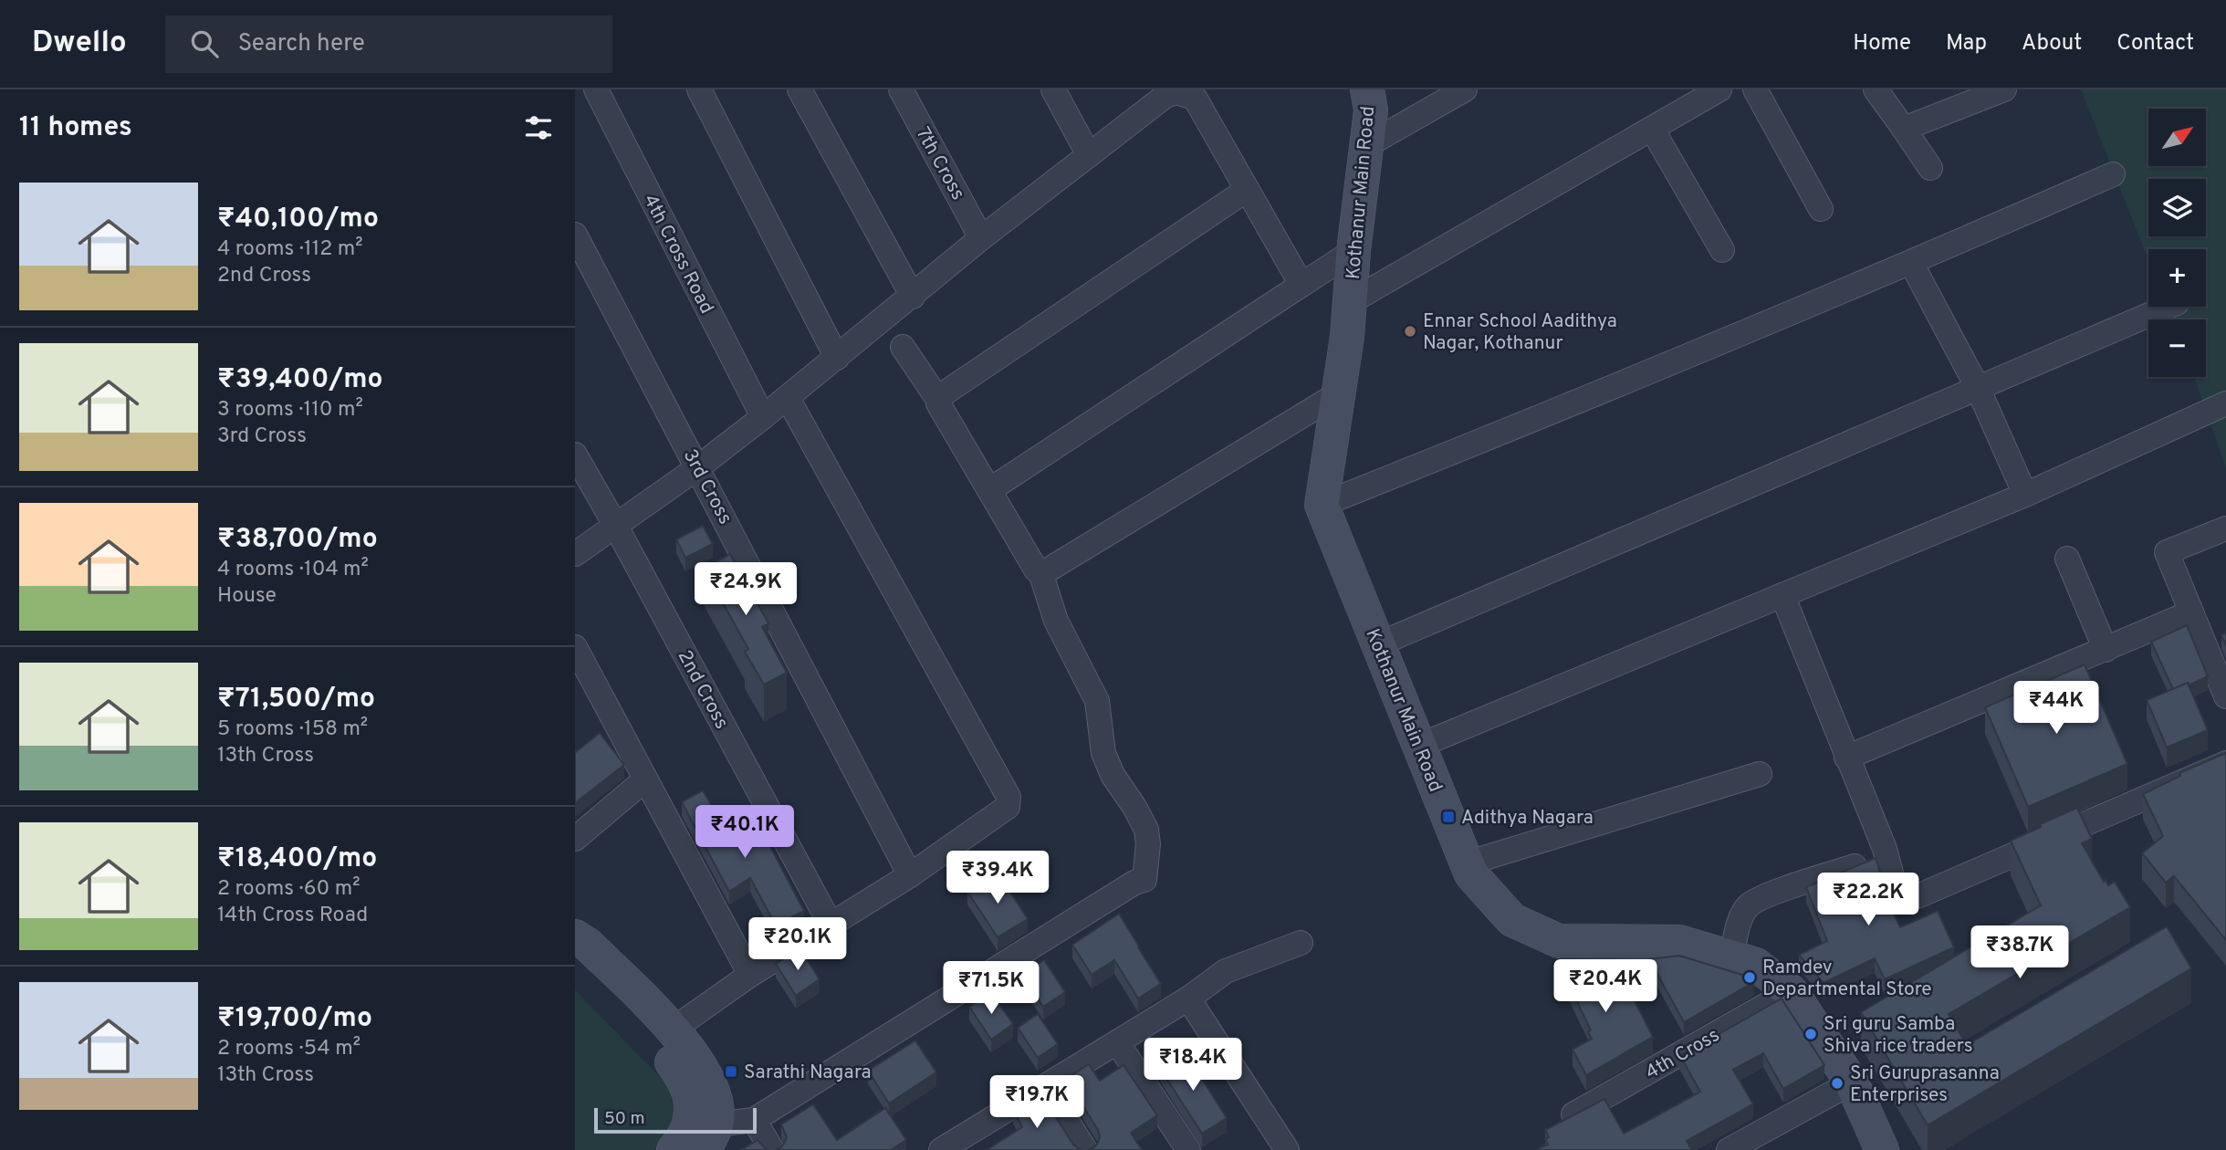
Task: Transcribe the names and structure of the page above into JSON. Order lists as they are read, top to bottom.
{
  "streets": {
    "street": [
      "7th Cross",
      "Kothanur Main Road",
      "4th Cross Road",
      "3rd Cross",
      "2nd Cross",
      "4th Cross"
    ]
  },
  "crossings": [
    ["Kothanur Main Road", "4th Cross"]
  ],
  "places": {
    "other": [
      "Ennar School Aadithya Nagar, Kothanur",
      "Ramdev Departmental Store",
      "Sri guru Samba Shiva rice traders",
      "Sri Guruprasanna Enterprises"
    ],
    "transit": ["Adithya Nagara", "Sarathi Nagara"]
  },
  "scale_bar": "50 m",
  "north": "top right",
  "page": {
    "header": "Dwello",
    "search": "Search here",
    "nav": [
      "Home",
      "Map",
      "About",
      "Contact"
    ],
    "heading": "11 homes",
    "map_buttons": ["+", "−"],
    "list": [
      {
        "name": "₹40,100/mo",
        "note": "4 rooms · 112 m² · 2nd Cross"
      },
      {
        "name": "₹39,400/mo",
        "note": "3 rooms · 110 m² · 3rd Cross"
      },
      {
        "name": "₹38,700/mo",
        "note": "4 rooms · 104 m² · House"
      },
      {
        "name": "₹71,500/mo",
        "note": "5 rooms · 158 m² · 13th Cross"
      },
      {
        "name": "₹18,400/mo",
        "note": "2 rooms · 60 m² · 14th Cross Road"
      },
      {
        "name": "₹19,700/mo",
        "note": "2 rooms · 54 m² · 13th Cross"
      }
    ],
    "price": [
      "₹24.9K",
      "₹44K",
      "₹40.1K",
      "₹39.4K",
      "₹22.2K",
      "₹20.1K",
      "₹38.7K",
      "₹20.4K",
      "₹71.5K",
      "₹18.4K",
      "₹19.7K"
    ],
    "scale": "50 m"
  }
}
